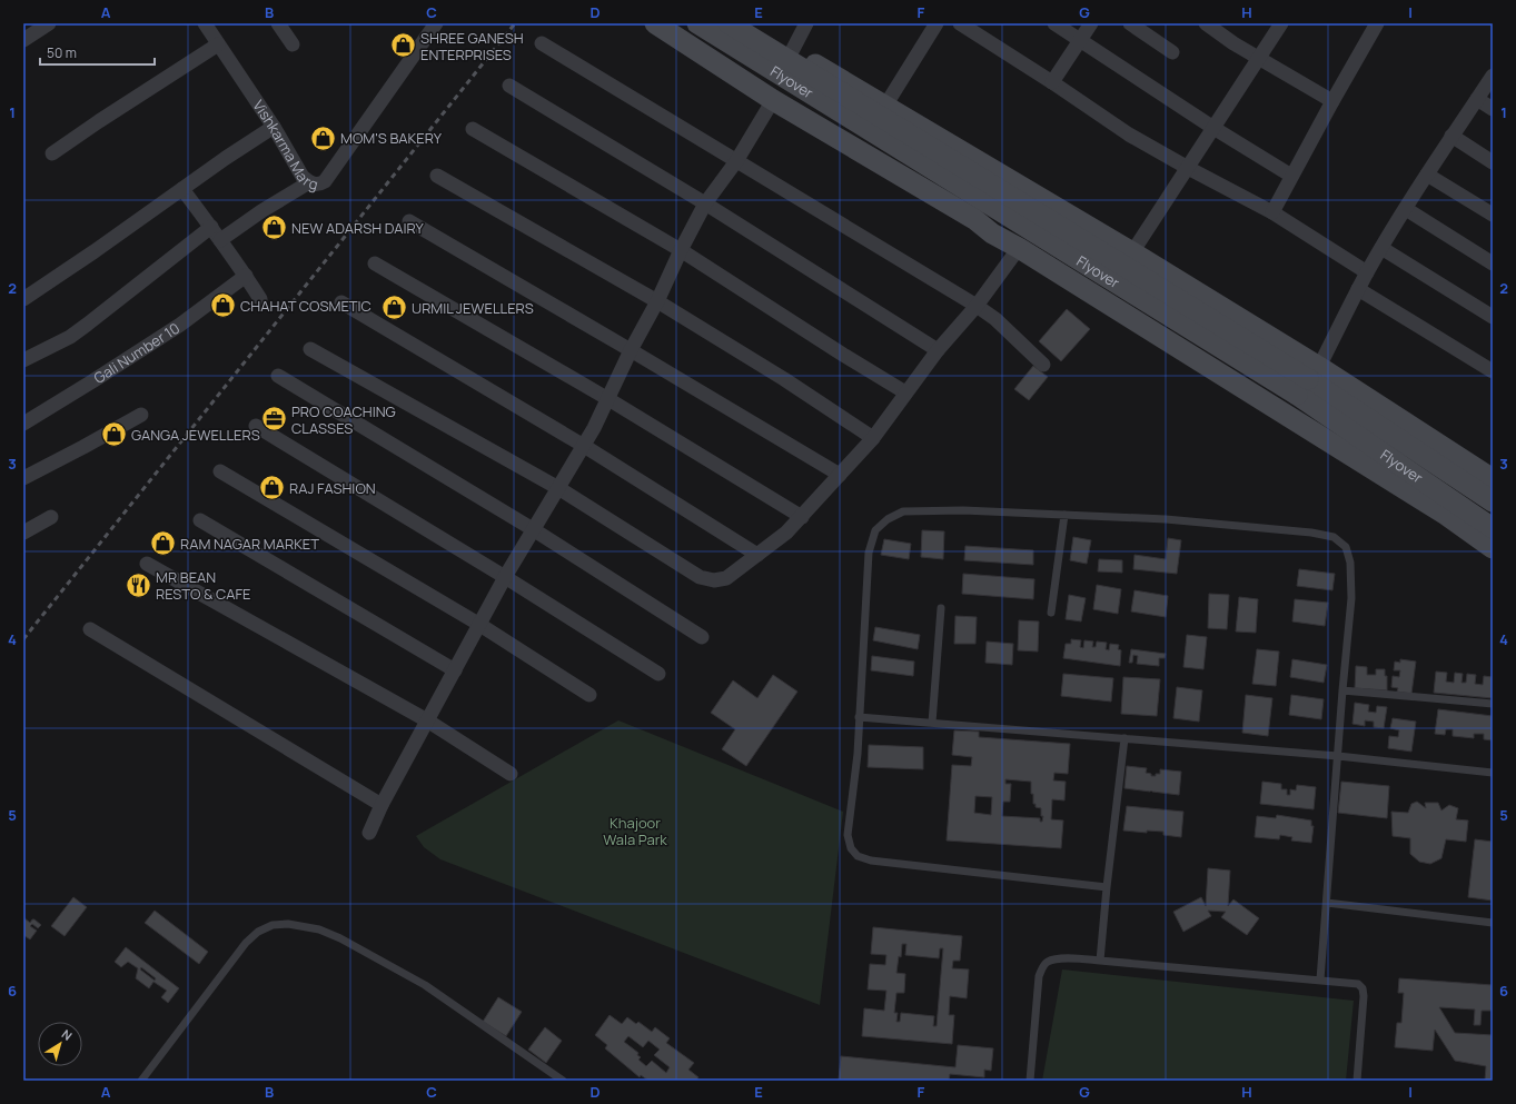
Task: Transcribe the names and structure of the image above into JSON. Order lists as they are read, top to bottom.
{
  "streets": {
    "street": ["Flyover", "Vishkarma Marg", "Gali Number 10"]
  },
  "parks": ["Khajoor Wala Park"],
  "places": {
    "shop": [
      "SHREE GANESH ENTERPRISES",
      "MOM'S BAKERY",
      "NEW ADARSH DAIRY",
      "CHAHAT COSMETIC",
      "URMIL JEWELLERS",
      "GANGA JEWELLERS",
      "RAJ FASHION",
      "RAM NAGAR MARKET"
    ],
    "office": ["PRO COACHING CLASSES"],
    "restaurant": ["MR BEAN RESTO & CAFE"]
  },
  "scale_bar": "50 m",
  "north": "top right",
  "grid": {
    "columns": [
      "A",
      "B",
      "C",
      "D",
      "E",
      "F",
      "G",
      "H",
      "I"
    ],
    "rows": [
      "1",
      "2",
      "3",
      "4",
      "5",
      "6"
    ]
  }
}
